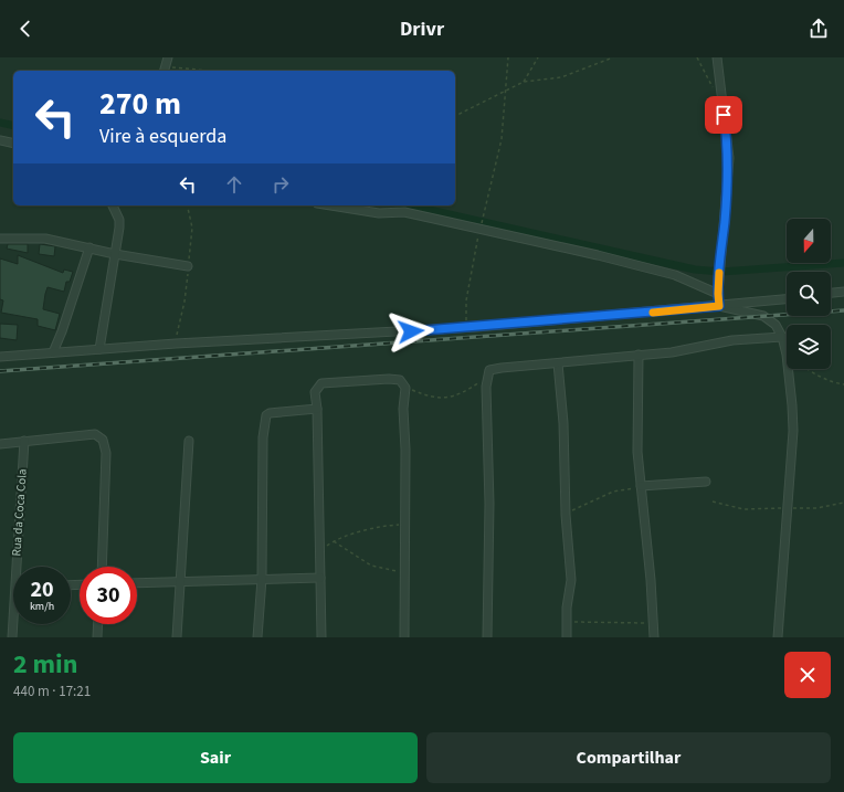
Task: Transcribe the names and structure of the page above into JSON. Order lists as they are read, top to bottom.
{
  "streets": {
    "street": ["Rua da Coca Cola"]
  },
  "north": "bottom",
  "page": {
    "header": "Drivr",
    "turn": ["270 m", "Vire à esquerda"],
    "speed": "20 km/h",
    "limit": "30",
    "heading": ["2 min", "440 m · 17:21"],
    "buttons": ["Sair", "Compartilhar"]
  }
}
